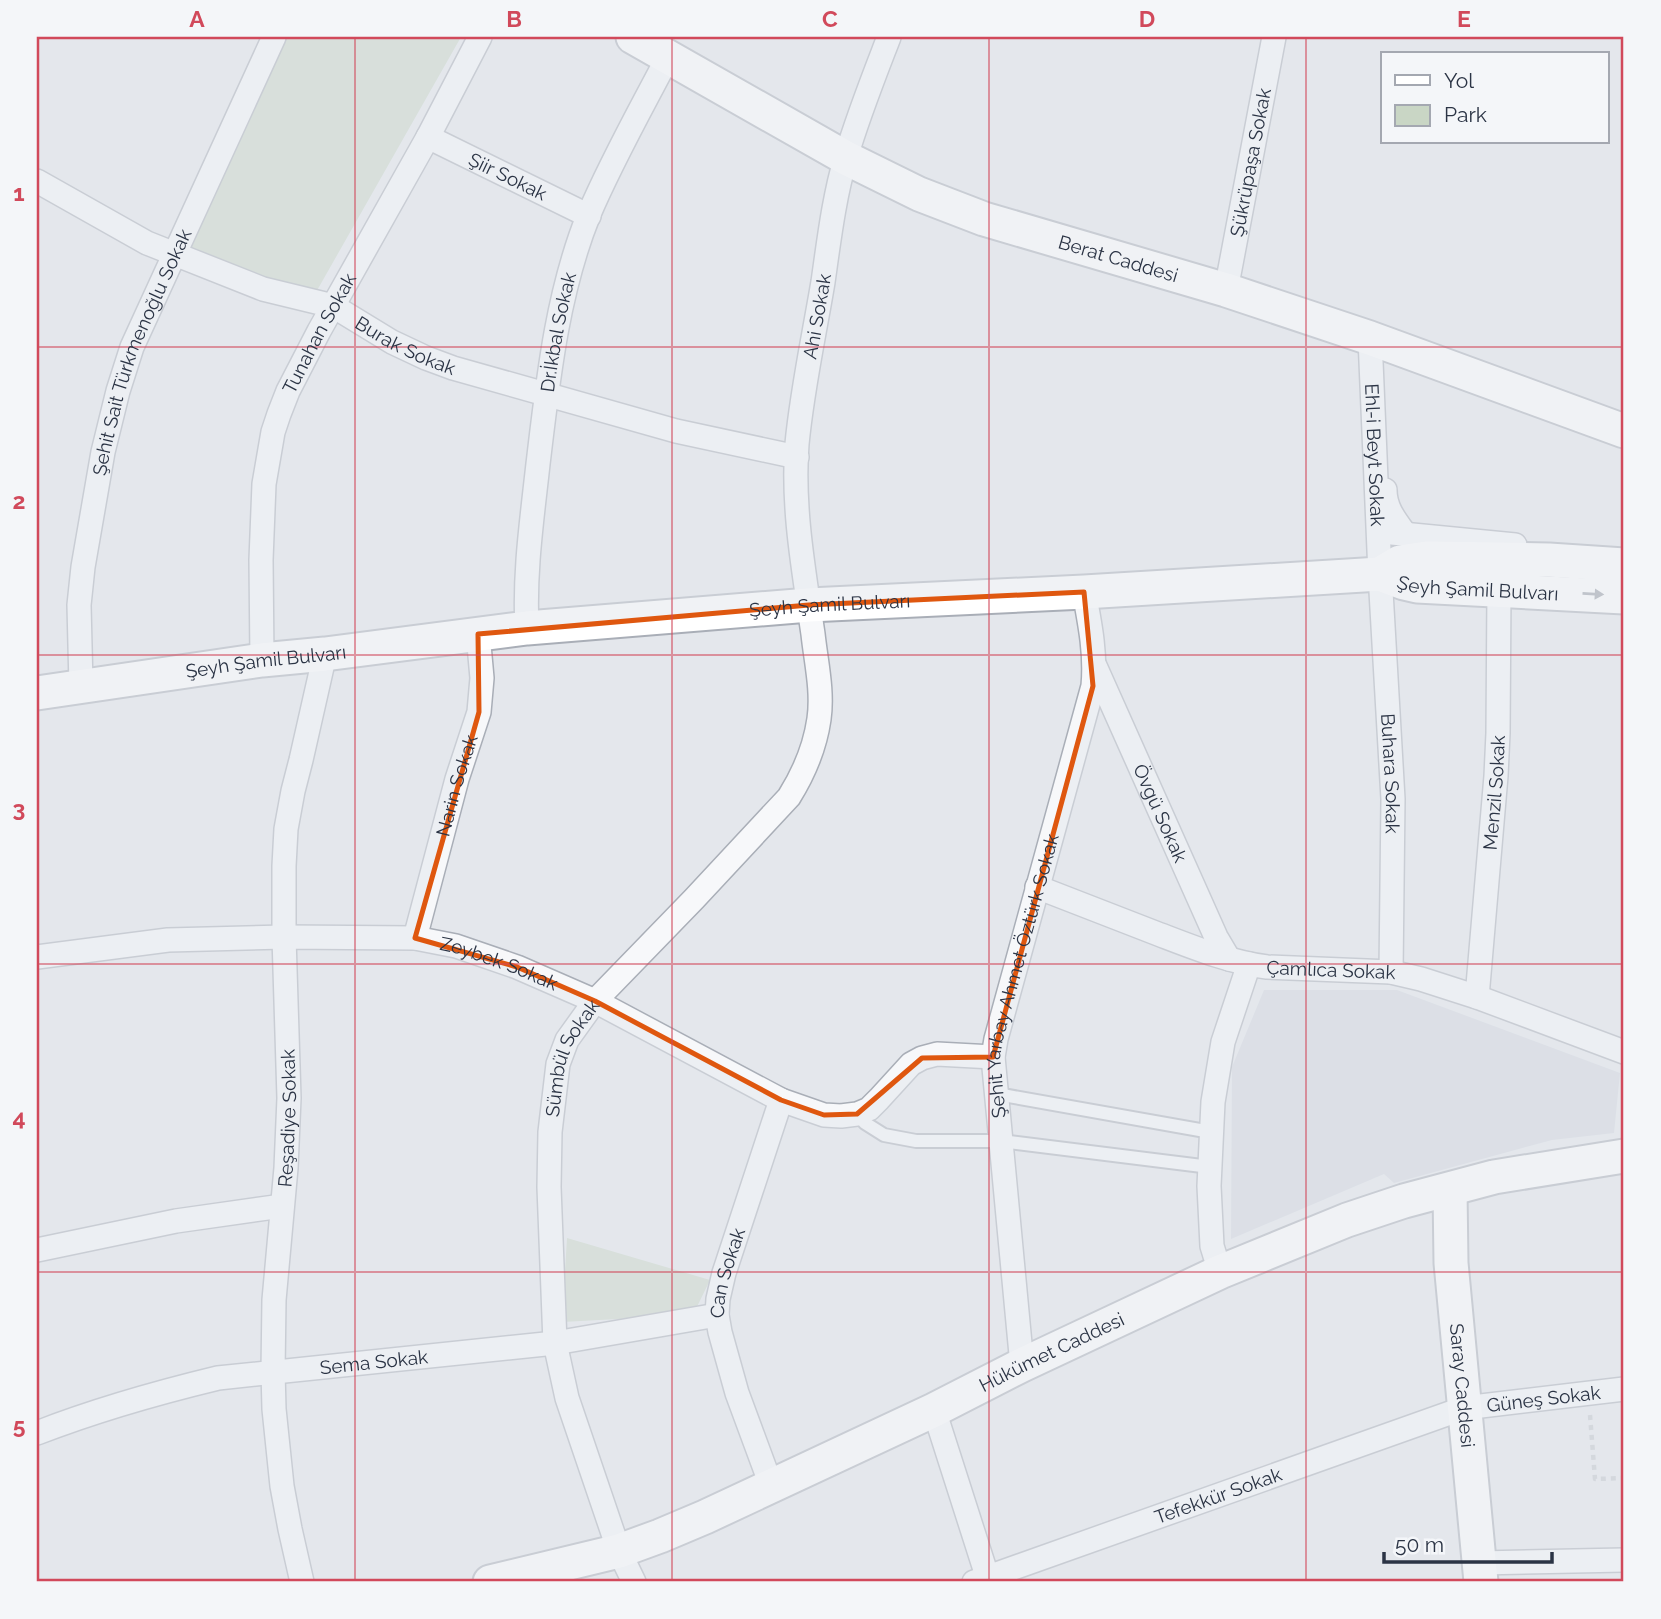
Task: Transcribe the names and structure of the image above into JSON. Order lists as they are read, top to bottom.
{
  "streets": {
    "main road": [
      "Berat Caddesi",
      "Şeyh Şamil Bulvarı",
      "Hükümet Caddesi",
      "Saray Caddesi"
    ],
    "street": [
      "Şükrüpaşa Sokak",
      "Şiir Sokak",
      "Ahi Sokak",
      "Dr.İkbal Sokak",
      "Tunahan Sokak",
      "Burak Sokak",
      "Şehit Sait Türkmenoğlu Sokak",
      "Ehl-i Beyt Sokak",
      "Buhara Sokak",
      "Narin Sokak",
      "Menzil Sokak",
      "Övgü Sokak",
      "Zeybek Sokak",
      "Çamlıca Sokak",
      "Şehit Yarbay Ahmet Öztürk Sokak",
      "Sümbül Sokak",
      "Reşadiye Sokak",
      "Can Sokak",
      "Sema Sokak",
      "Güneş Sokak",
      "Tefekkür Sokak"
    ]
  },
  "crossings": [
    ["Şükrüpaşa Sokak", "Berat Caddesi"],
    ["Şiir Sokak", "Dr.İkbal Sokak"],
    ["Şiir Sokak", "Tunahan Sokak"],
    ["Berat Caddesi", "Ahi Sokak"],
    ["Berat Caddesi", "Dr.İkbal Sokak"],
    ["Berat Caddesi", "Ehl-i Beyt Sokak"],
    ["Ahi Sokak", "Burak Sokak"],
    ["Ahi Sokak", "Şeyh Şamil Bulvarı"],
    ["Ahi Sokak", "Sümbül Sokak"],
    ["Dr.İkbal Sokak", "Burak Sokak"],
    ["Dr.İkbal Sokak", "Şeyh Şamil Bulvarı"],
    ["Tunahan Sokak", "Burak Sokak"],
    ["Tunahan Sokak", "Şeyh Şamil Bulvarı"],
    ["Burak Sokak", "Şehit Sait Türkmenoğlu Sokak"],
    ["Şehit Sait Türkmenoğlu Sokak", "Şeyh Şamil Bulvarı"],
    ["Ehl-i Beyt Sokak", "Şeyh Şamil Bulvarı"],
    ["Ehl-i Beyt Sokak", "Buhara Sokak"],
    ["Şeyh Şamil Bulvarı", "Buhara Sokak"],
    ["Şeyh Şamil Bulvarı", "Narin Sokak"],
    ["Şeyh Şamil Bulvarı", "Menzil Sokak"],
    ["Şeyh Şamil Bulvarı", "Şehit Yarbay Ahmet Öztürk Sokak"],
    ["Şeyh Şamil Bulvarı", "Sümbül Sokak"],
    ["Şeyh Şamil Bulvarı", "Reşadiye Sokak"],
    ["Buhara Sokak", "Çamlıca Sokak"],
    ["Narin Sokak", "Zeybek Sokak"],
    ["Menzil Sokak", "Çamlıca Sokak"],
    ["Övgü Sokak", "Çamlıca Sokak"],
    ["Övgü Sokak", "Şehit Yarbay Ahmet Öztürk Sokak"],
    ["Zeybek Sokak", "Sümbül Sokak"],
    ["Zeybek Sokak", "Reşadiye Sokak"],
    ["Zeybek Sokak", "Can Sokak"],
    ["Çamlıca Sokak", "Şehit Yarbay Ahmet Öztürk Sokak"],
    ["Şehit Yarbay Ahmet Öztürk Sokak", "Hükümet Caddesi"],
    ["Sümbül Sokak", "Hükümet Caddesi"],
    ["Sümbül Sokak", "Sema Sokak"],
    ["Reşadiye Sokak", "Sema Sokak"],
    ["Can Sokak", "Hükümet Caddesi"],
    ["Can Sokak", "Sema Sokak"],
    ["Hükümet Caddesi", "Saray Caddesi"],
    ["Saray Caddesi", "Güneş Sokak"],
    ["Saray Caddesi", "Tefekkür Sokak"],
    ["Güneş Sokak", "Tefekkür Sokak"]
  ],
  "legend": ["Yol", "Park"],
  "scale_bar": "50 m",
  "grid": {
    "columns": [
      "A",
      "B",
      "C",
      "D",
      "E"
    ],
    "rows": [
      "1",
      "2",
      "3",
      "4",
      "5"
    ]
  }
}
